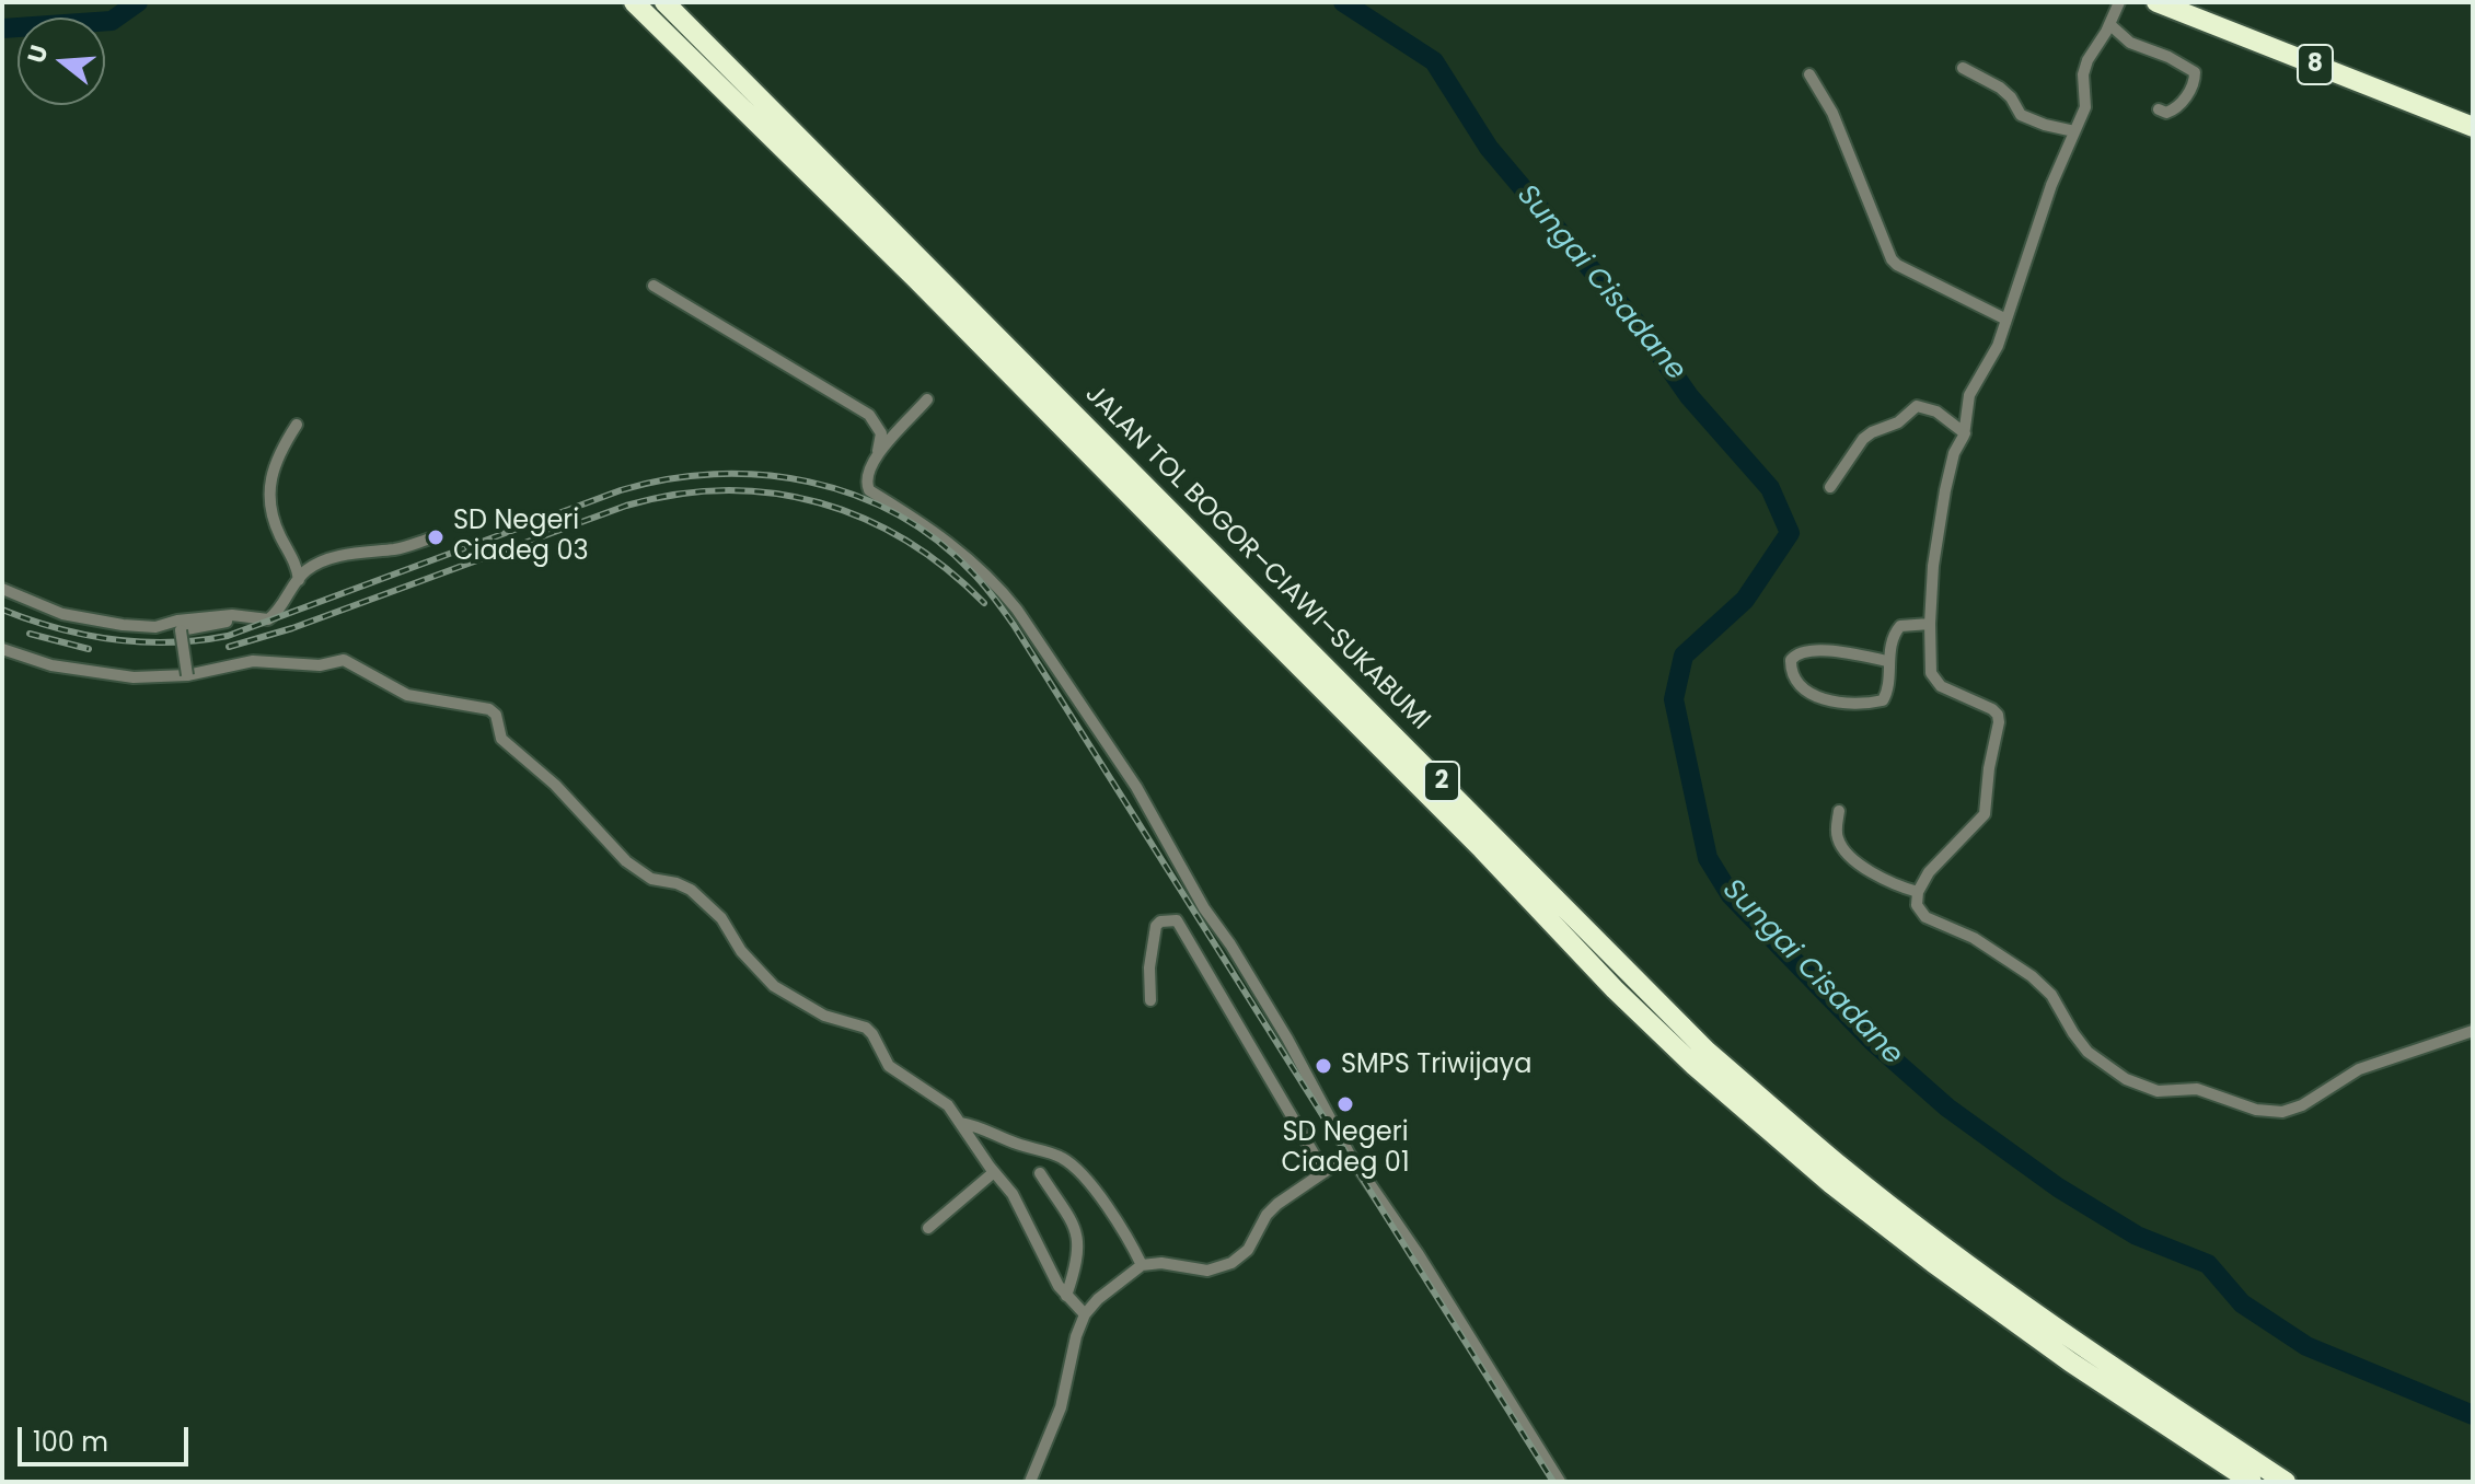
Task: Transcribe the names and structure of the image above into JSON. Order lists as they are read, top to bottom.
{
  "streets": {
    "highway": ["8", "JALAN TOL BOGOR–CIAWI–SUKABUMI", "2"]
  },
  "water": ["Sungai Cisadane"],
  "places": ["SD Negeri Ciadeg 03", "SMPS Triwijaya", "SD Negeri Ciadeg 01"],
  "scale_bar": "100 m",
  "north": "left"
}
